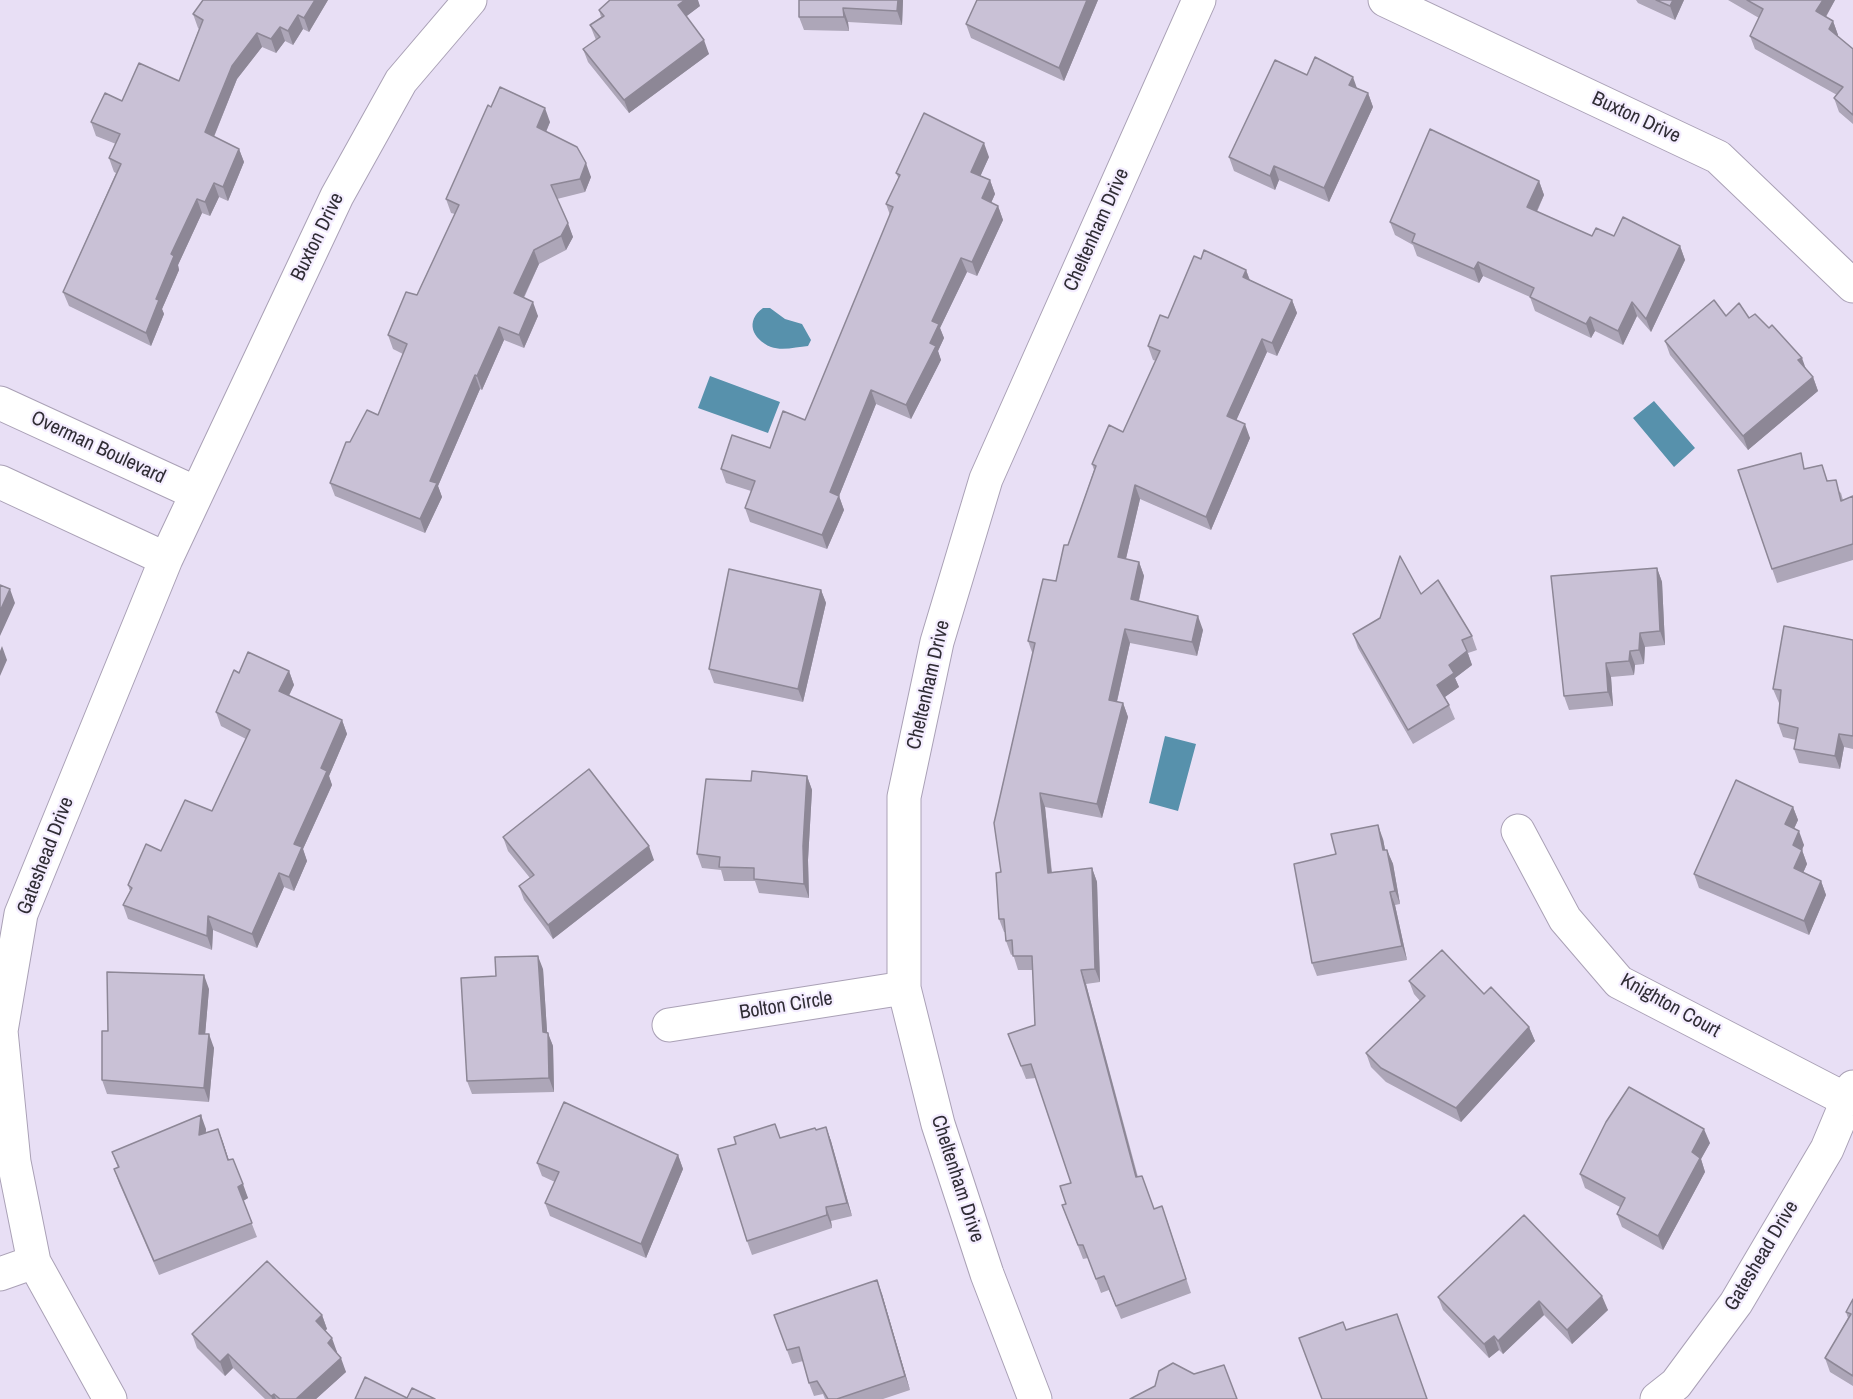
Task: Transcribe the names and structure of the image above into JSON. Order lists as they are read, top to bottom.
{
  "streets": {
    "street": [
      "Buxton Drive",
      "Cheltenham Drive",
      "Overman Boulevard",
      "Gateshead Drive",
      "Bolton Circle",
      "Knighton Court"
    ]
  },
  "crossings": [
    ["Buxton Drive", "Overman Boulevard"],
    ["Buxton Drive", "Gateshead Drive"],
    ["Cheltenham Drive", "Bolton Circle"],
    ["Overman Boulevard", "Gateshead Drive"],
    ["Gateshead Drive", "Knighton Court"]
  ]
}
